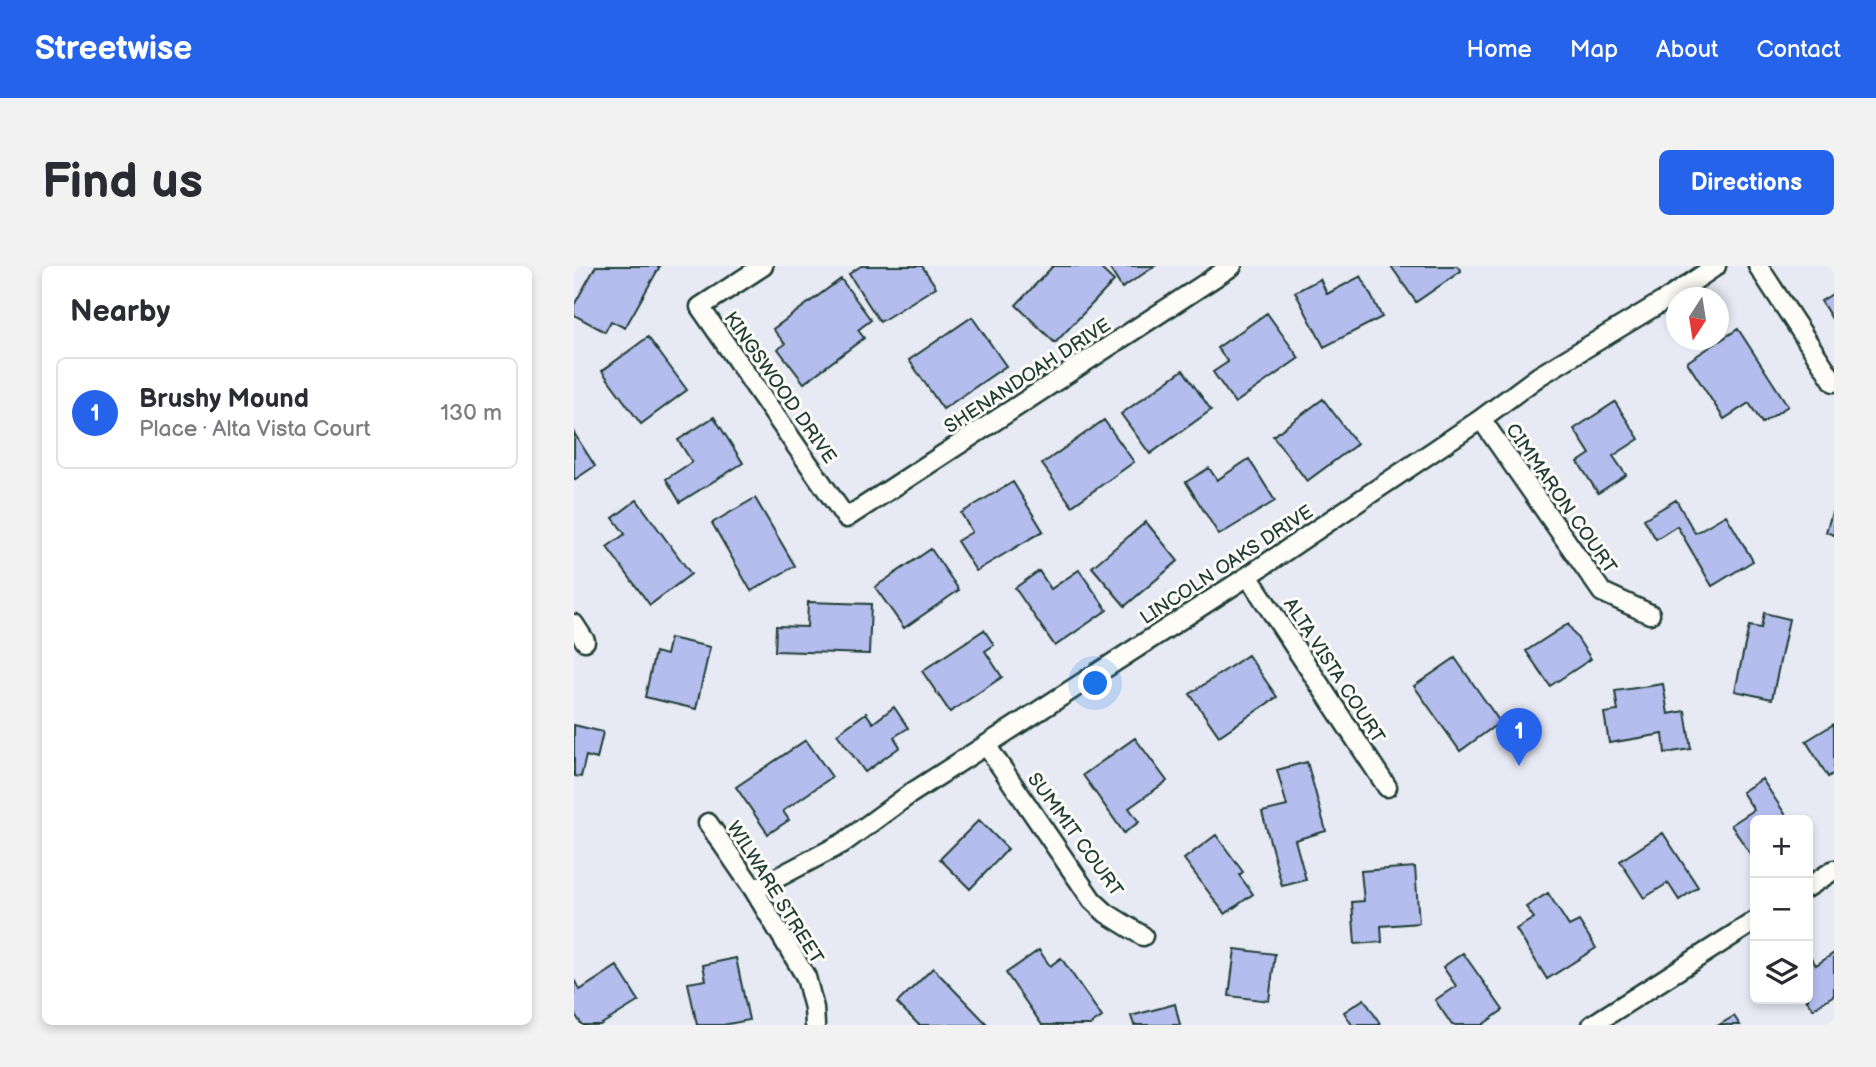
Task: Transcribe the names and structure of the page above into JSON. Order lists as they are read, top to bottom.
{
  "streets": {
    "street": [
      "SHENANDOAH DRIVE",
      "KINGSWOOD DRIVE",
      "CIMMARON COURT",
      "LINCOLN OAKS DRIVE",
      "ALTA VISTA COURT",
      "SUMMIT COURT",
      "WILWARE STREET"
    ]
  },
  "crossings": [
    ["SHENANDOAH DRIVE", "KINGSWOOD DRIVE"],
    ["CIMMARON COURT", "LINCOLN OAKS DRIVE"],
    ["LINCOLN OAKS DRIVE", "ALTA VISTA COURT"],
    ["LINCOLN OAKS DRIVE", "SUMMIT COURT"],
    ["LINCOLN OAKS DRIVE", "WILWARE STREET"]
  ],
  "north": "bottom",
  "page": {
    "header": "Streetwise",
    "nav": [
      "Home",
      "Map",
      "About",
      "Contact"
    ],
    "buttons": "Directions",
    "title": "Find us",
    "heading": "Nearby",
    "list": [
      {
        "mark": "1",
        "name": "Brushy Mound",
        "note": "Place · Alta Vista Court",
        "value": "130 m"
      }
    ],
    "pins": "1",
    "map_buttons": ["+", "−"]
  }
}
